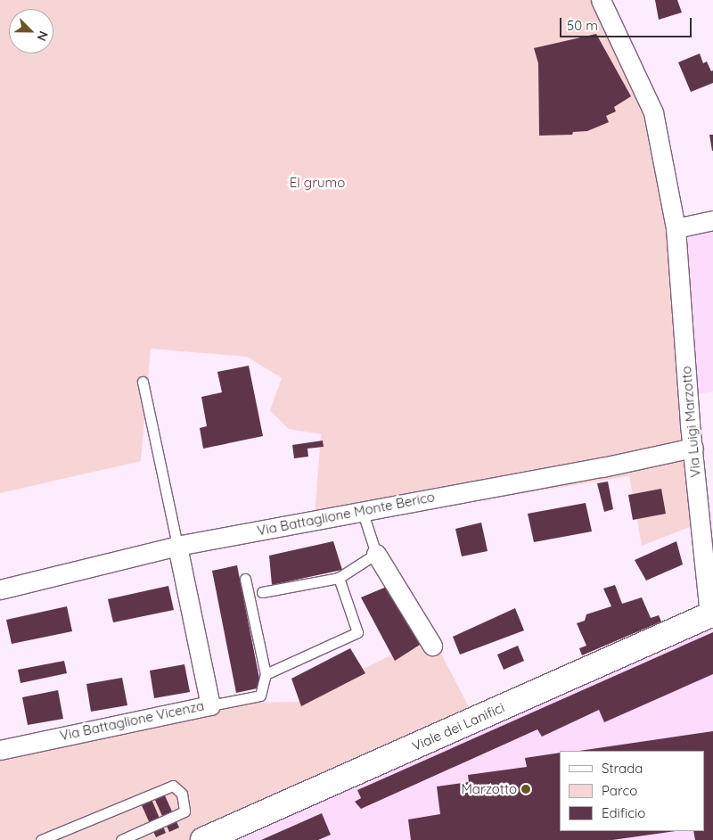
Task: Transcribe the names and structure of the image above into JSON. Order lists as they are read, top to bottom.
{
  "streets": {
    "main road": ["Viale dei Lanifici"],
    "street": ["Via Luigi Marzotto", "Via Battaglione Monte Berico", "Via Battaglione Vicenza"]
  },
  "crossings": [
    ["Via Luigi Marzotto", "Via Battaglione Monte Berico"],
    ["Via Luigi Marzotto", "Viale dei Lanifici"],
    ["Via Battaglione Monte Berico", "Via Battaglione Vicenza"]
  ],
  "parks": ["El grumo"],
  "places": ["Marzotto"],
  "legend": ["Strada", "Parco", "Edificio"],
  "scale_bar": "50 m",
  "north": "bottom right"
}
